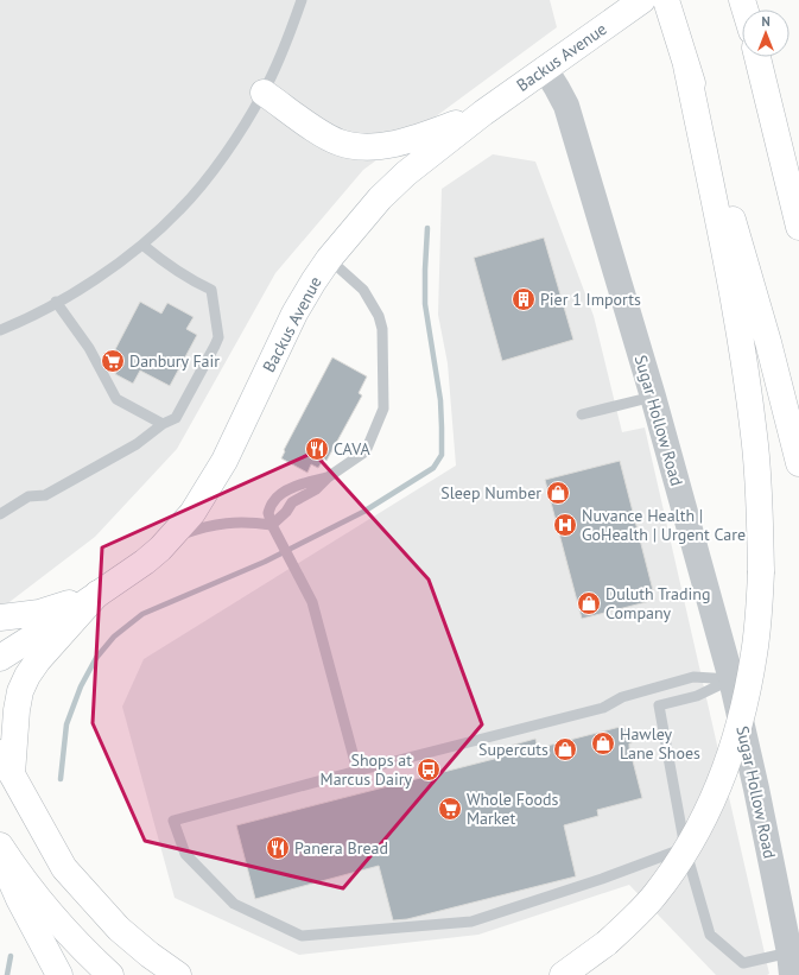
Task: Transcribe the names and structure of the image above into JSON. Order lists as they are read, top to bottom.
{
  "streets": {
    "main road": ["Backus Avenue"],
    "street": ["Sugar Hollow Road"]
  },
  "crossings": [
    ["Backus Avenue", "Sugar Hollow Road"]
  ],
  "places": {
    "building": ["Pier 1 Imports"],
    "supermarket": ["Danbury Fair", "Whole Foods Market"],
    "restaurant": ["CAVA", "Panera Bread"],
    "shop": [
      "Sleep Number",
      "Duluth Trading Company",
      "Hawley Lane Shoes",
      "Supercuts"
    ],
    "hospital": ["Nuvance Health | GoHealth | Urgent Care"],
    "bus stop": ["Shops at Marcus Dairy"]
  },
  "north": "top"
}
